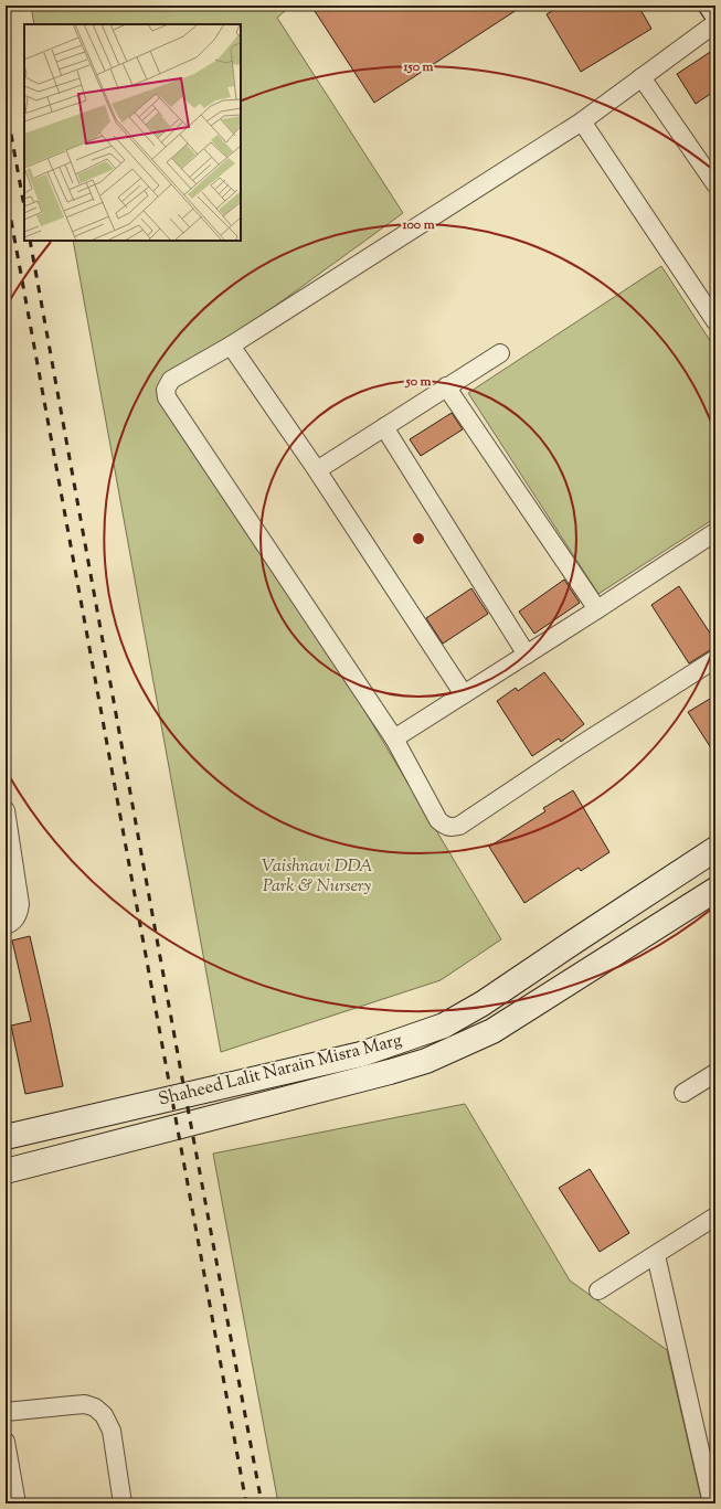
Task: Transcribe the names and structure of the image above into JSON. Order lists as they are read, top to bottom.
{
  "streets": {
    "street": ["Shaheed Lalit Narain Misra Marg"]
  },
  "parks": ["Vaishnavi DDA Park & Nursery"],
  "rings": ["150 m", "100 m", "50 m"]
}
